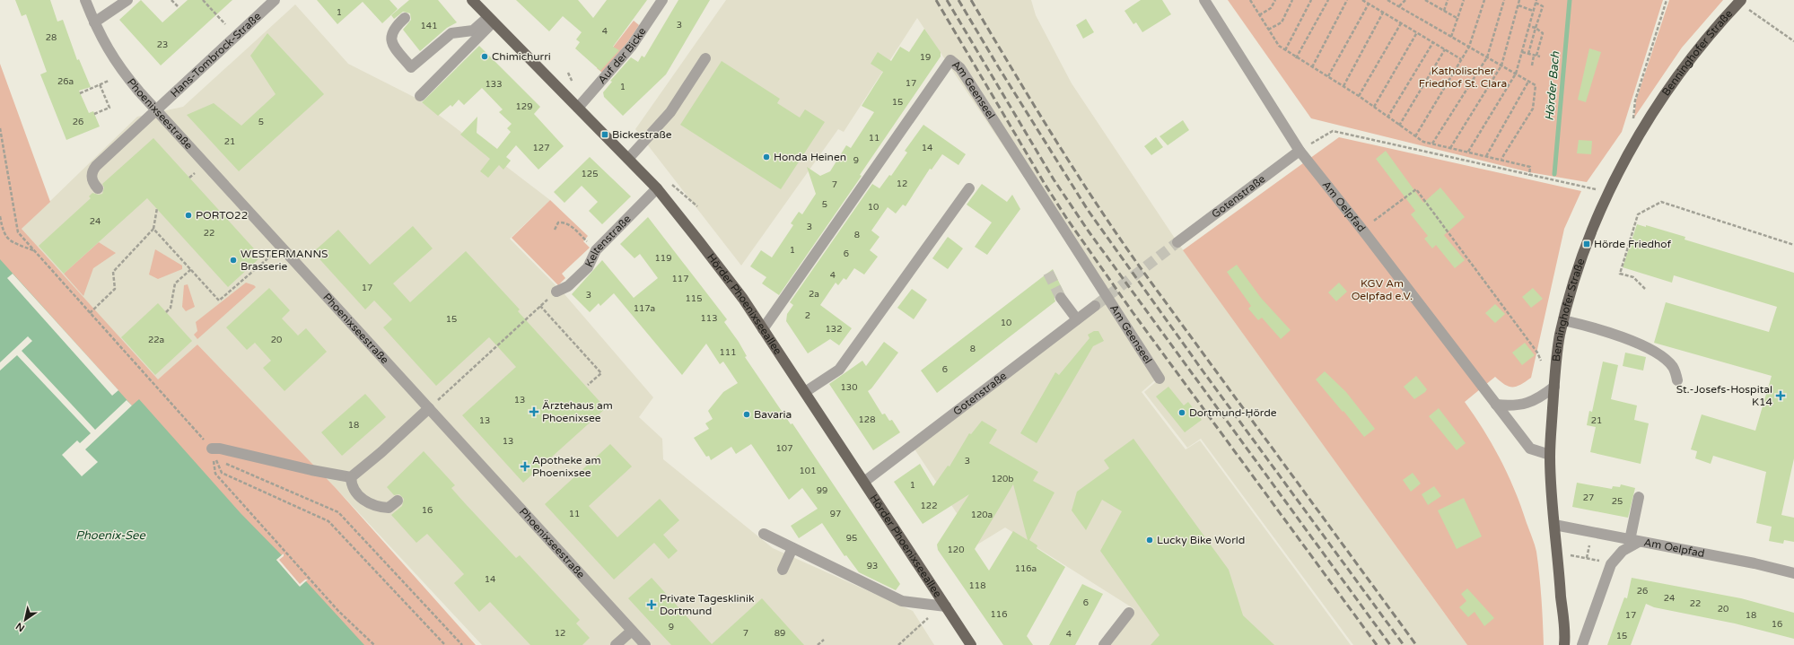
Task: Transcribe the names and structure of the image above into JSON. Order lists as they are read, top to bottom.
{
  "streets": {
    "main road": ["Benninghofer Straße", "Hörder Phoenixseeallee"],
    "street": [
      "Hans-Tombrock-Straße",
      "Auf der Bicke",
      "Am Geenseel",
      "Phoenixseestraße",
      "Gotenstraße",
      "Am Oelpfad",
      "Keltenstraße"
    ]
  },
  "crossings": [
    ["Benninghofer Straße", "Am Oelpfad"],
    ["Hans-Tombrock-Straße", "Phoenixseestraße"],
    ["Auf der Bicke", "Hörder Phoenixseeallee"],
    ["Am Geenseel", "Hörder Phoenixseeallee"],
    ["Gotenstraße", "Am Oelpfad"],
    ["Gotenstraße", "Hörder Phoenixseeallee"],
    ["Keltenstraße", "Hörder Phoenixseeallee"]
  ],
  "water": ["Hörder Bach", "Phoenix-See"],
  "parks": ["Katholischer Friedhof St. Clara", "KGV Am Oelpfad e.V."],
  "places": {
    "other": [
      "Chimichurri",
      "Honda Heinen",
      "PORTO22",
      "WESTERMANNS Brasserie",
      "Dortmund-Hörde",
      "Bavaria",
      "Lucky Bike World"
    ],
    "transit": ["Bickestraße", "Hörde Friedhof"],
    "health": [
      "St.-Josefs-Hospital K14",
      "Ärztehaus am Phoenixsee",
      "Apotheke am Phoenixsee",
      "Private Tagesklinik Dortmund"
    ]
  },
  "house_numbers": [
    "1",
    "3",
    "141",
    "4",
    "28",
    "23",
    "19",
    "26a",
    "17",
    "133",
    "1",
    "15",
    "129",
    "26",
    "5",
    "11",
    "21",
    "127",
    "14",
    "9",
    "125",
    "12",
    "7",
    "5",
    "10",
    "24",
    "3",
    "22",
    "8",
    "1",
    "6",
    "119",
    "4",
    "117",
    "17",
    "2a",
    "3",
    "115",
    "117a",
    "2",
    "113",
    "15",
    "10",
    "132",
    "22a",
    "20",
    "8",
    "111",
    "6",
    "130",
    "13",
    "128",
    "13",
    "21",
    "18",
    "13",
    "107",
    "3",
    "101",
    "120b",
    "1",
    "99",
    "27",
    "25",
    "122",
    "16",
    "11",
    "97",
    "120a",
    "95",
    "120",
    "93",
    "116a",
    "14",
    "118",
    "26",
    "24",
    "6",
    "22",
    "20",
    "116",
    "17",
    "18",
    "16",
    "9",
    "12",
    "7",
    "89",
    "4",
    "15"
  ],
  "north": "bottom left"
}
